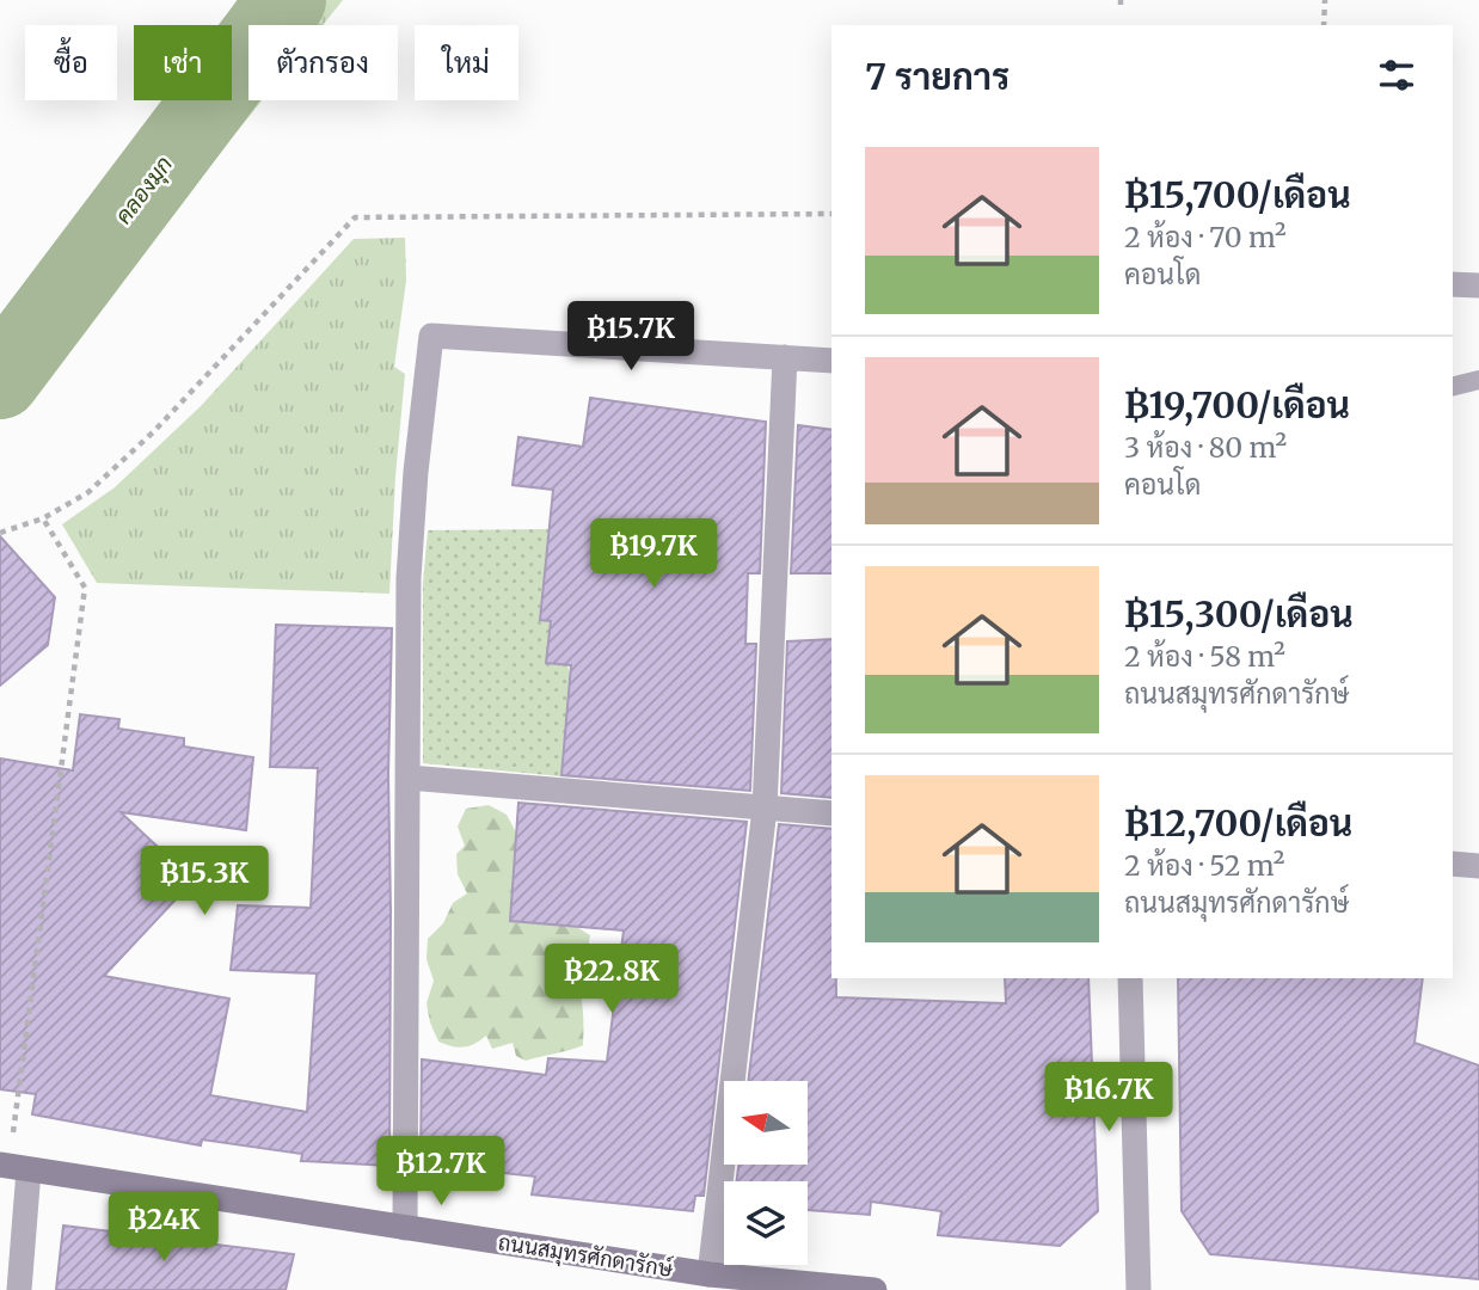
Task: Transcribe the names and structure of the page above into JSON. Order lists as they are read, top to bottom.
{
  "streets": {
    "street": ["ถนนสมุทรศักดารักษ์"]
  },
  "water": ["คลองมุก"],
  "north": "left",
  "page": {
    "chip": [
      "ซื้อ",
      "เช่า",
      "ตัวกรอง",
      "ใหม่"
    ],
    "heading": "7 รายการ",
    "list": [
      {
        "name": "฿15,700/เดือน",
        "note": "2 ห้อง · 70 m² · คอนโด"
      },
      {
        "name": "฿19,700/เดือน",
        "note": "3 ห้อง · 80 m² · คอนโด"
      },
      {
        "name": "฿15,300/เดือน",
        "note": "2 ห้อง · 58 m² · ถนนสมุทรศักดารักษ์"
      },
      {
        "name": "฿12,700/เดือน",
        "note": "2 ห้อง · 52 m² · ถนนสมุทรศักดารักษ์"
      }
    ],
    "price": [
      "฿15.7K",
      "฿19.7K",
      "฿15.3K",
      "฿22.8K",
      "฿16.7K",
      "฿12.7K",
      "฿24K"
    ]
  }
}
